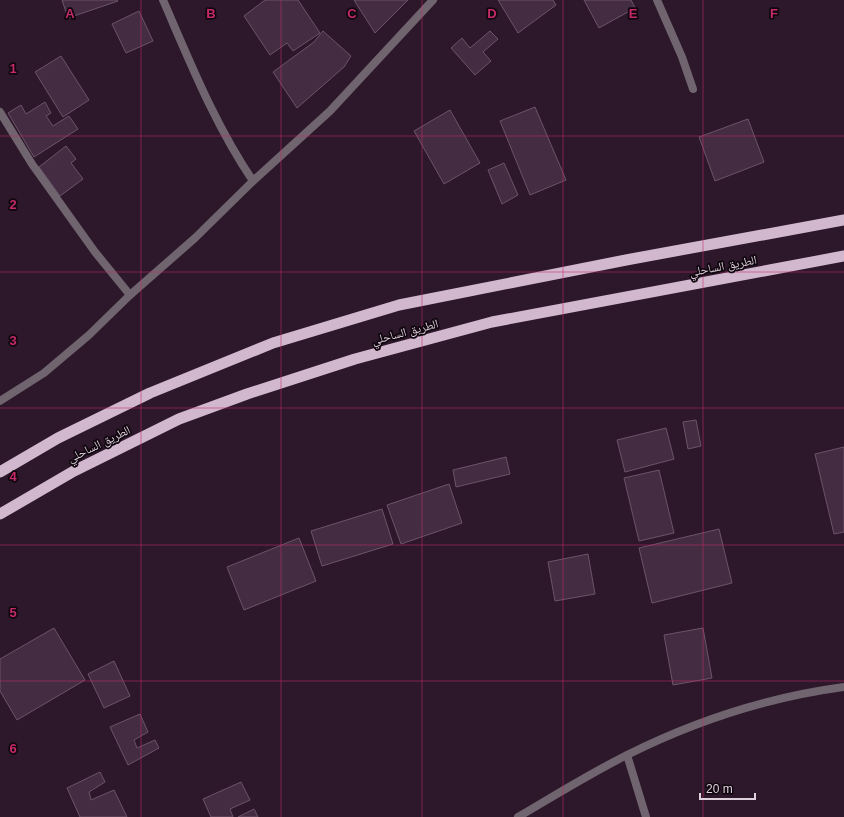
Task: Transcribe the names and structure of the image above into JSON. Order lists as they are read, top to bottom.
{
  "streets": {
    "highway": ["الطريق الساحلي"]
  },
  "scale_bar": "20 m",
  "grid": {
    "columns": [
      "A",
      "B",
      "C",
      "D",
      "E",
      "F"
    ],
    "rows": [
      "1",
      "2",
      "3",
      "4",
      "5",
      "6"
    ]
  }
}
